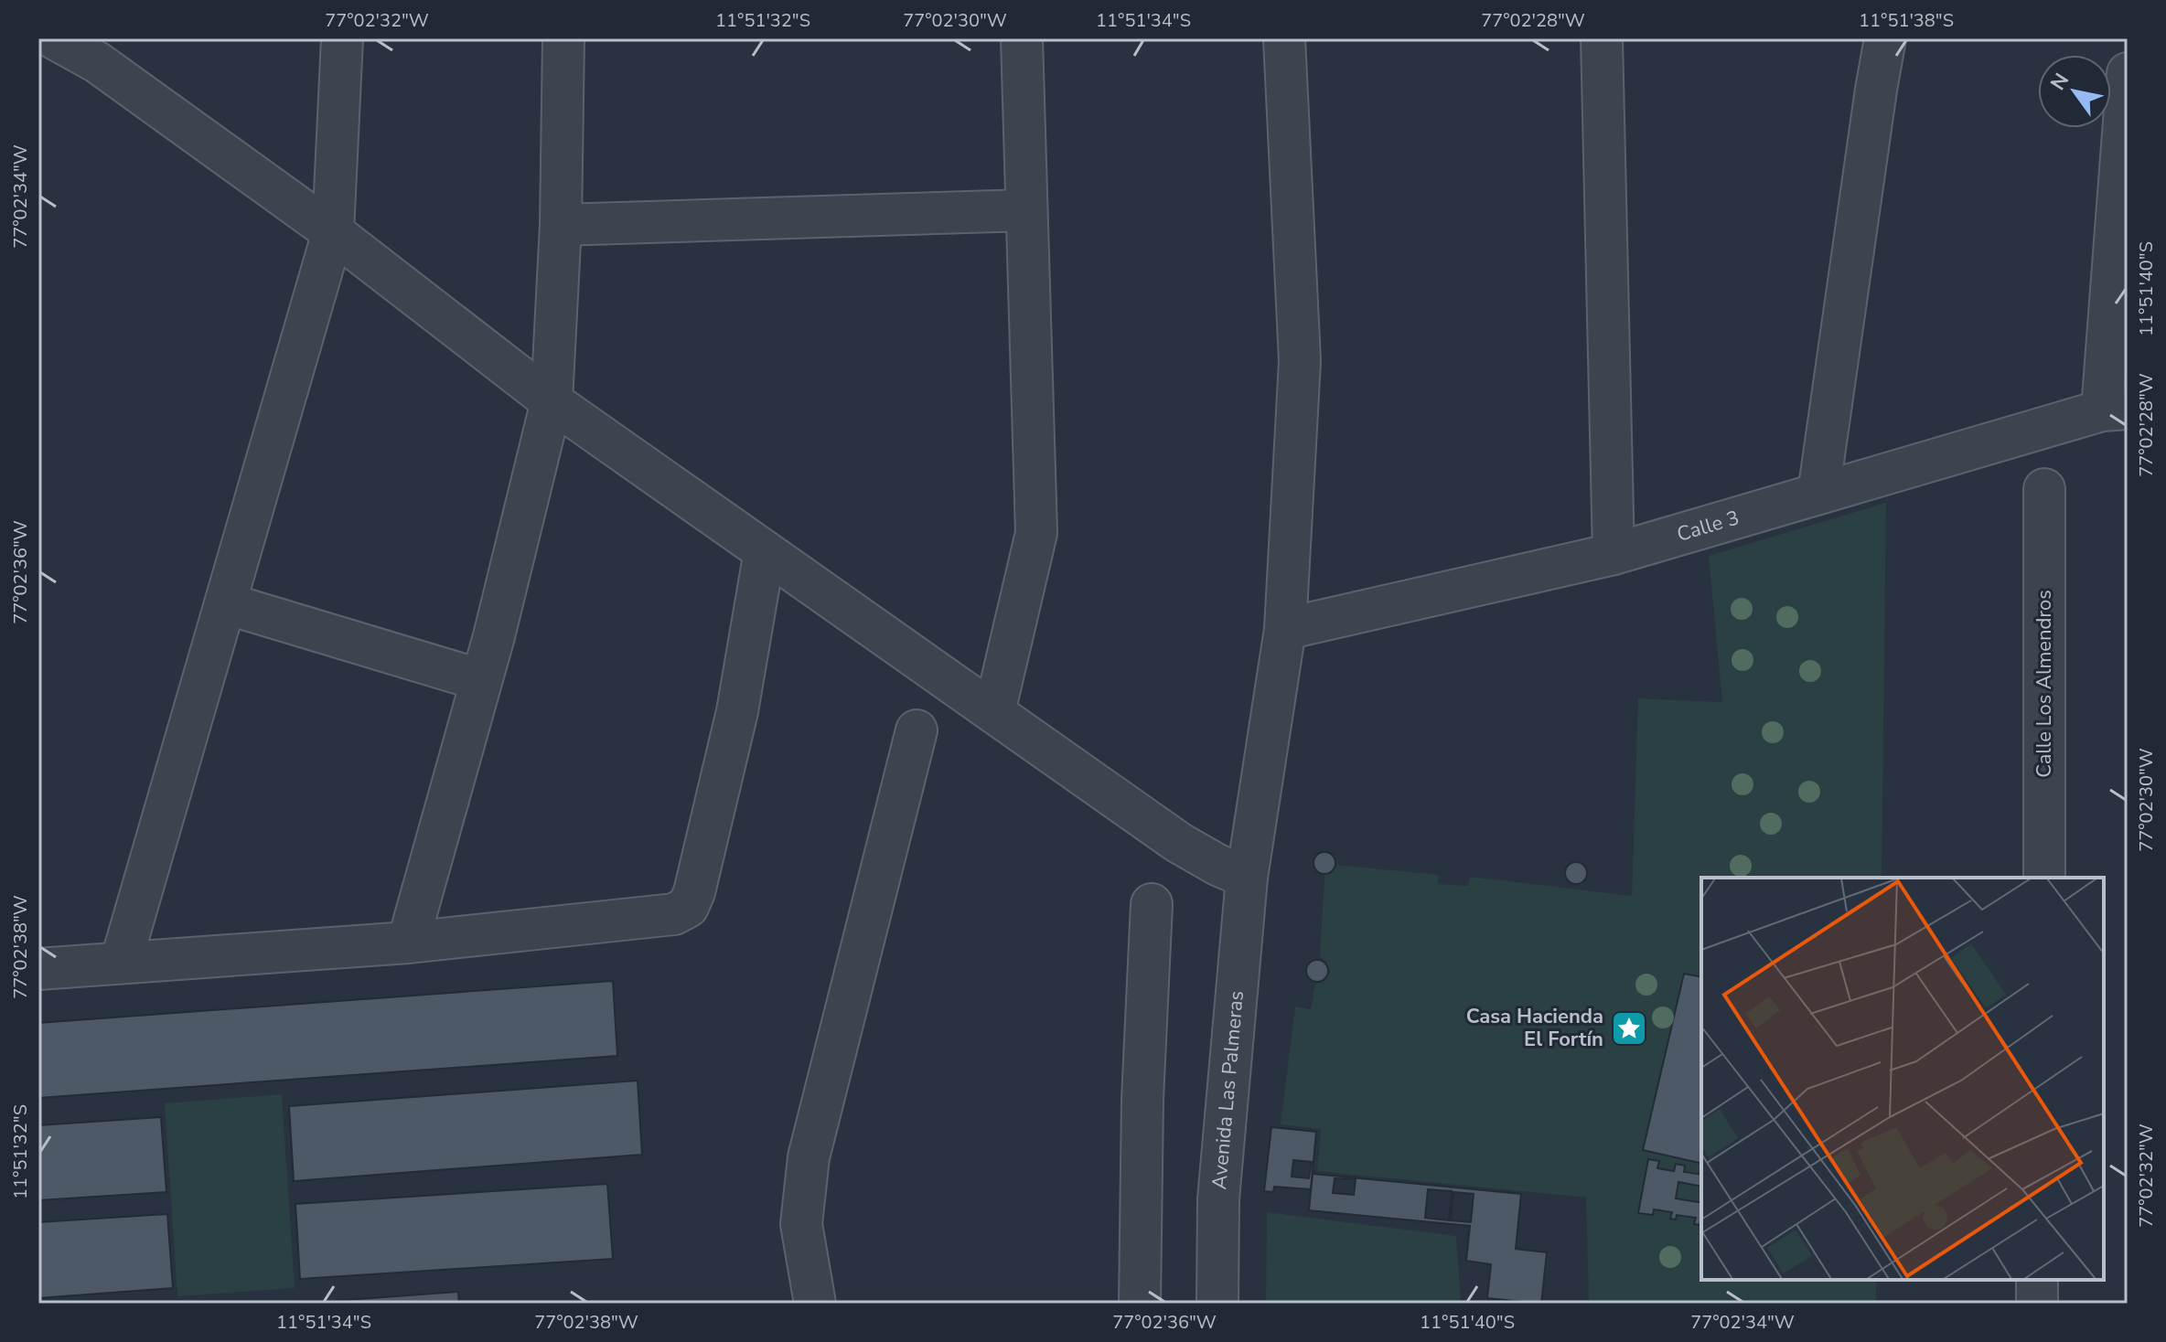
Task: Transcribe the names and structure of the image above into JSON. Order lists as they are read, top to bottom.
{
  "streets": {
    "street": ["Calle 3", "Calle Los Almendros", "Avenida Las Palmeras"]
  },
  "crossings": [
    ["Calle 3", "Avenida Las Palmeras"]
  ],
  "places": {
    "place": ["Casa Hacienda El Fortín"]
  },
  "north": "top left",
  "coordinates": [
    "77°02'32\"W",
    "11°51'32\"S",
    "77°02'30\"W",
    "11°51'34\"S",
    "77°02'28\"W",
    "11°51'38\"S",
    "77°02'34\"W",
    "11°51'40\"S",
    "77°02'36\"W",
    "77°02'38\"W"
  ]
}
